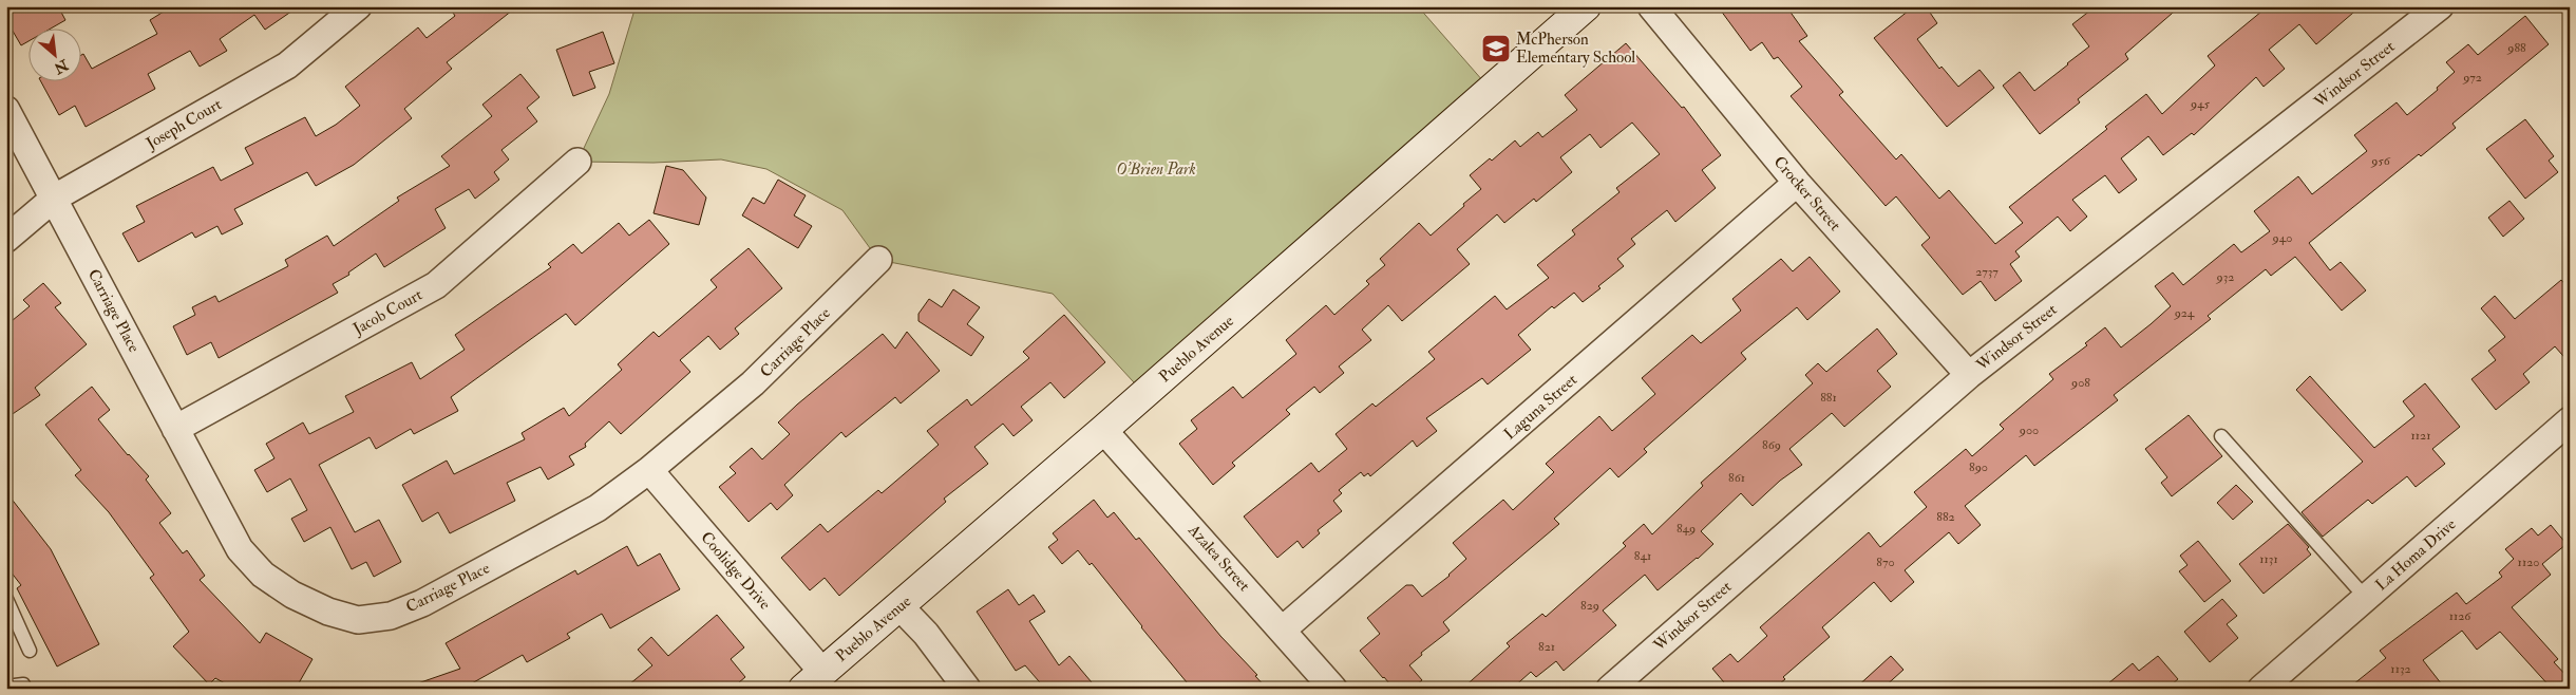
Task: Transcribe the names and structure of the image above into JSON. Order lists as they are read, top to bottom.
{
  "streets": {
    "street": [
      "Windsor Street",
      "Joseph Court",
      "Crocker Street",
      "Carriage Place",
      "Jacob Court",
      "Pueblo Avenue",
      "Laguna Street",
      "La Homa Drive",
      "Azalea Street",
      "Coolidge Drive"
    ]
  },
  "crossings": [
    ["Windsor Street", "Crocker Street"],
    ["Joseph Court", "Carriage Place"],
    ["Crocker Street", "Laguna Street"],
    ["Carriage Place", "Jacob Court"],
    ["Carriage Place", "Coolidge Drive"],
    ["Pueblo Avenue", "Azalea Street"],
    ["Pueblo Avenue", "Coolidge Drive"],
    ["Laguna Street", "Azalea Street"]
  ],
  "parks": ["O'Brien Park"],
  "places": {
    "school or university": ["McPherson Elementary School"]
  },
  "house_numbers": [
    "988",
    "972",
    "945",
    "956",
    "940",
    "2737",
    "932",
    "924",
    "908",
    "881",
    "900",
    "1121",
    "869",
    "890",
    "861",
    "882",
    "849",
    "841",
    "1131",
    "870",
    "1120",
    "829",
    "1126",
    "821",
    "1132"
  ],
  "north": "bottom right"
}
